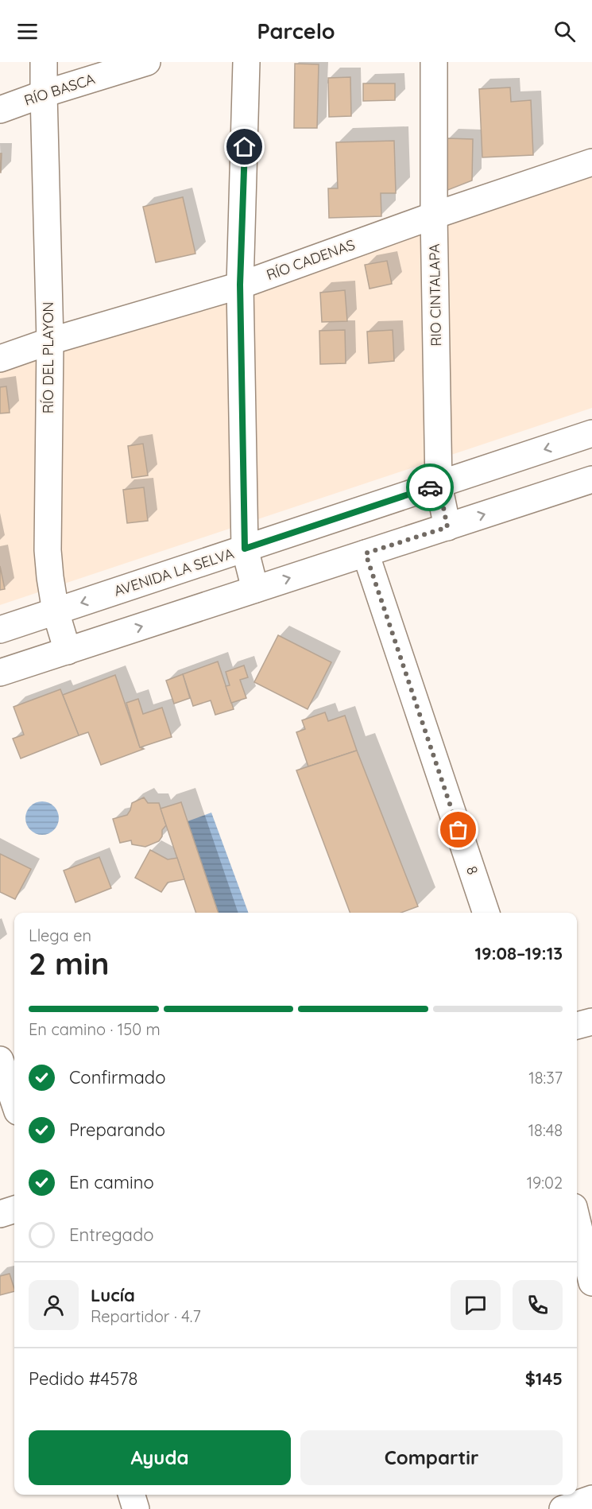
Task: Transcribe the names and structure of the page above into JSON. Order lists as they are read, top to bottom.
{
  "streets": {
    "street": [
      "RÍO BASCA",
      "RÍO CADENAS",
      "RIO CINTALAPA",
      "RÍO DEL PLAYON",
      "AVENIDA LA SELVA",
      "8"
    ]
  },
  "crossings": [
    ["RÍO BASCA", "RÍO DEL PLAYON"],
    ["RÍO CADENAS", "RIO CINTALAPA"],
    ["RÍO CADENAS", "RÍO DEL PLAYON"],
    ["RIO CINTALAPA", "AVENIDA LA SELVA"],
    ["RÍO DEL PLAYON", "AVENIDA LA SELVA"]
  ],
  "page": {
    "header": "Parcelo",
    "heading": ["2 min", "Llega en", "19:08–19:13"],
    "panel": [
      "Lucía",
      "Repartidor · 4.7",
      "Pedido #4578",
      "$145"
    ],
    "bar": "En camino · 150 m",
    "list": [
      ["Confirmado", "18:37"],
      ["Preparando", "18:48"],
      ["En camino", "19:02"],
      "Entregado"
    ],
    "buttons": ["Ayuda", "Compartir"]
  }
}
